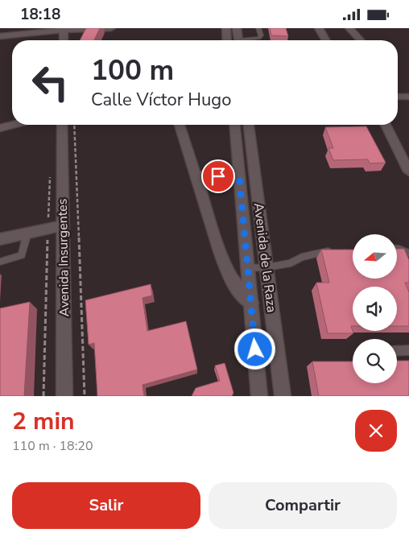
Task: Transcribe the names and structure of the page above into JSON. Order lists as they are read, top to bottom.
{
  "streets": {
    "street": ["Avenida Insurgentes", "Avenida de la Raza"]
  },
  "north": "left",
  "page": {
    "status": "18:18",
    "turn": ["100 m", "Calle Víctor Hugo"],
    "heading": ["2 min", "110 m · 18:20"],
    "buttons": ["Salir", "Compartir"]
  }
}
